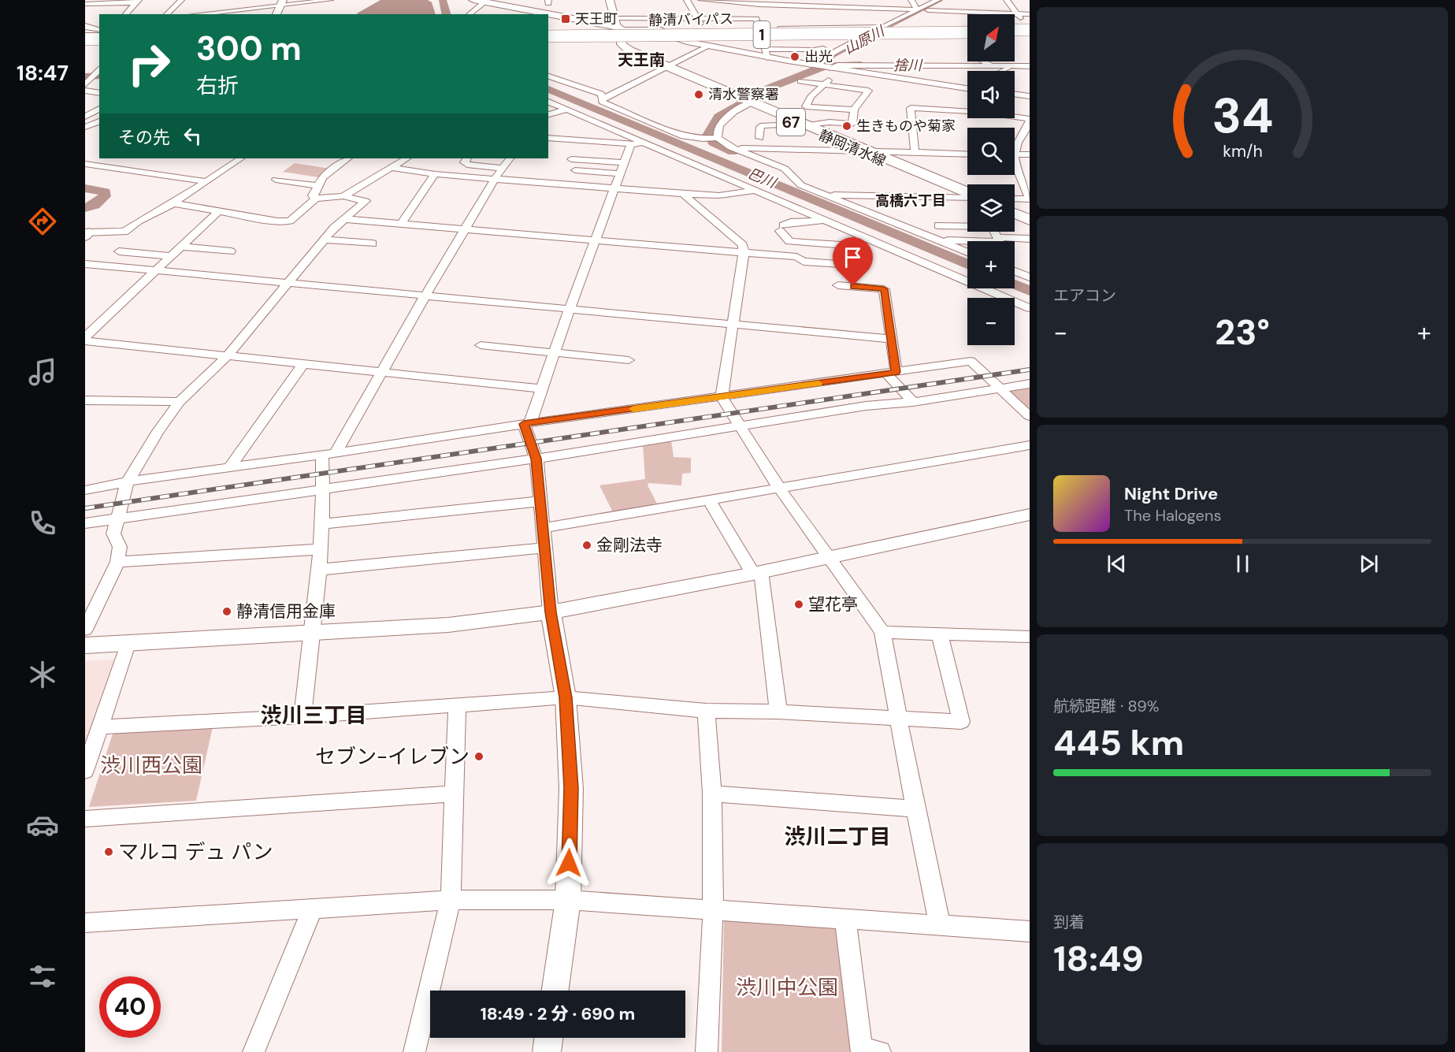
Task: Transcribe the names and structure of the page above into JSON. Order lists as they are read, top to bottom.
{
  "streets": {
    "highway": ["静清バイパス", "1"],
    "main road": ["67", "静岡清水線"]
  },
  "districts": [
    "天王南",
    "高橋六丁目",
    "渋川三丁目",
    "渋川二丁目"
  ],
  "water": ["山原川", "捨川", "巴川"],
  "parks": ["渋川西公園", "渋川中公園"],
  "places": {
    "transit": ["天王町"],
    "other": [
      "出光",
      "清水警察署",
      "生きものや菊家",
      "金剛法寺",
      "望花亭",
      "静清信用金庫",
      "セブン-イレブン",
      "マルコ デュ パン"
    ]
  },
  "north": "top right",
  "page": {
    "tabs": "18:47",
    "map_buttons": ["+", "−"],
    "turn": ["300 m", "右折"],
    "then": "その先",
    "tile": [
      "エアコン",
      ["航続距離 · 89%", "445 km"],
      ["到着", "18:49"]
    ],
    "heat": ["−", "23°", "+"],
    "song": ["Night Drive", "The Halogens"],
    "limit": "40",
    "trip": "18:49 · 2 分 · 690 m",
    "gauge": ["34", "km/h"]
  }
}
